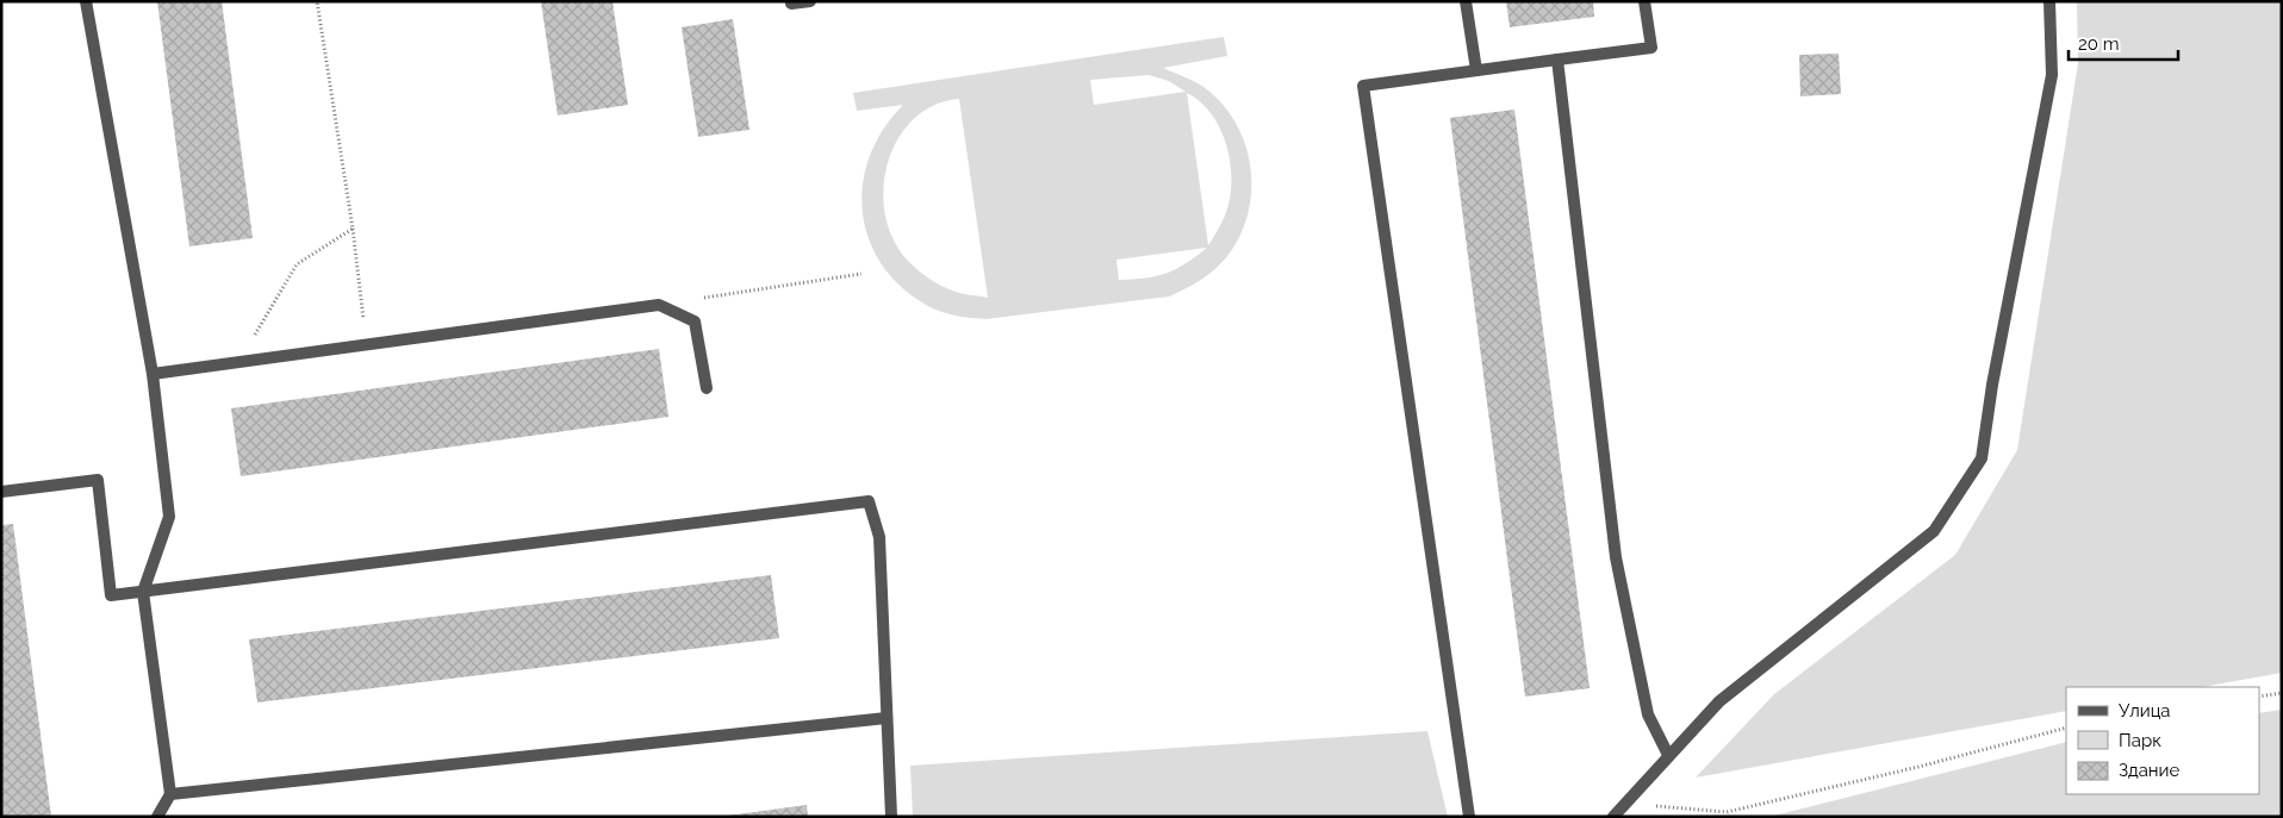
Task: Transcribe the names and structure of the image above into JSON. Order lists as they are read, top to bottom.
{
  "legend": ["Улица", "Парк", "Здание"],
  "scale_bar": "20 m"
}
